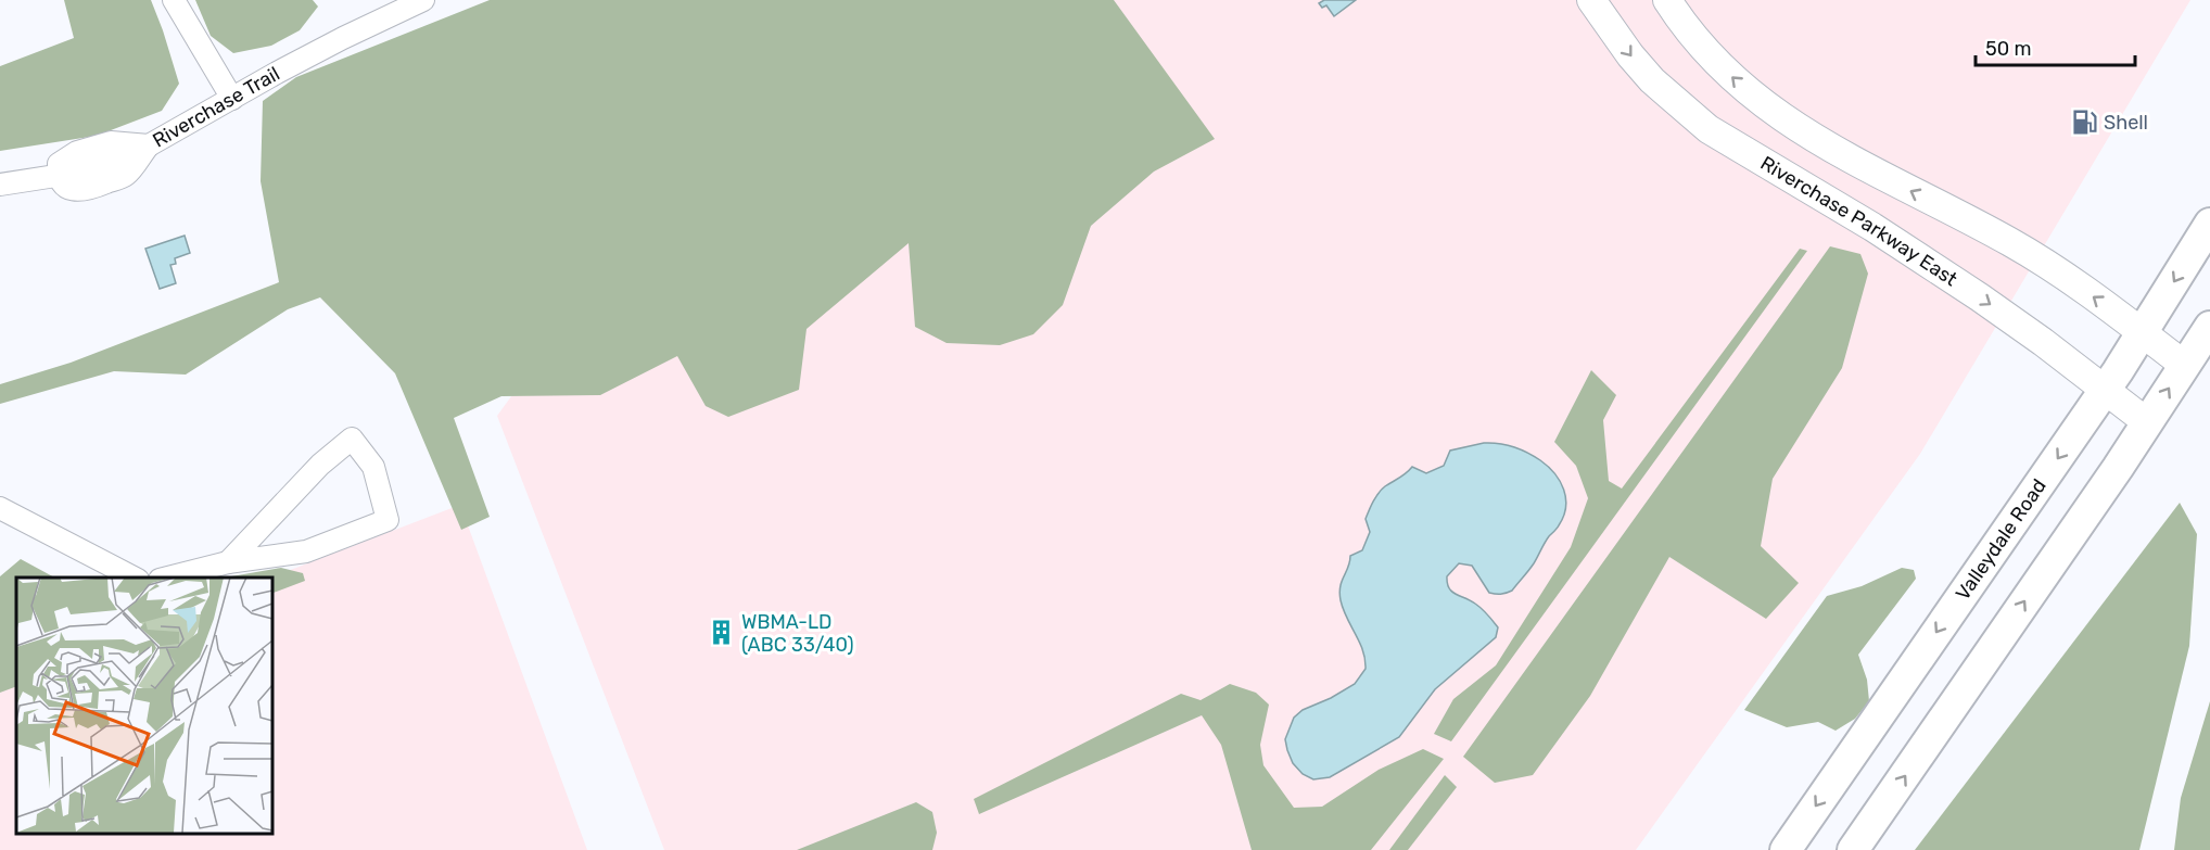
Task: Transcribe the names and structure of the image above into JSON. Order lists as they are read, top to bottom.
{
  "streets": {
    "main road": ["Valleydale Road"],
    "street": ["Riverchase Trail", "Riverchase Parkway East"]
  },
  "crossings": [
    ["Riverchase Parkway East", "Valleydale Road"]
  ],
  "places": {
    "fuel station": ["Shell"],
    "building": ["WBMA-LD (ABC 33/40)"]
  },
  "scale_bar": "50 m"
}
